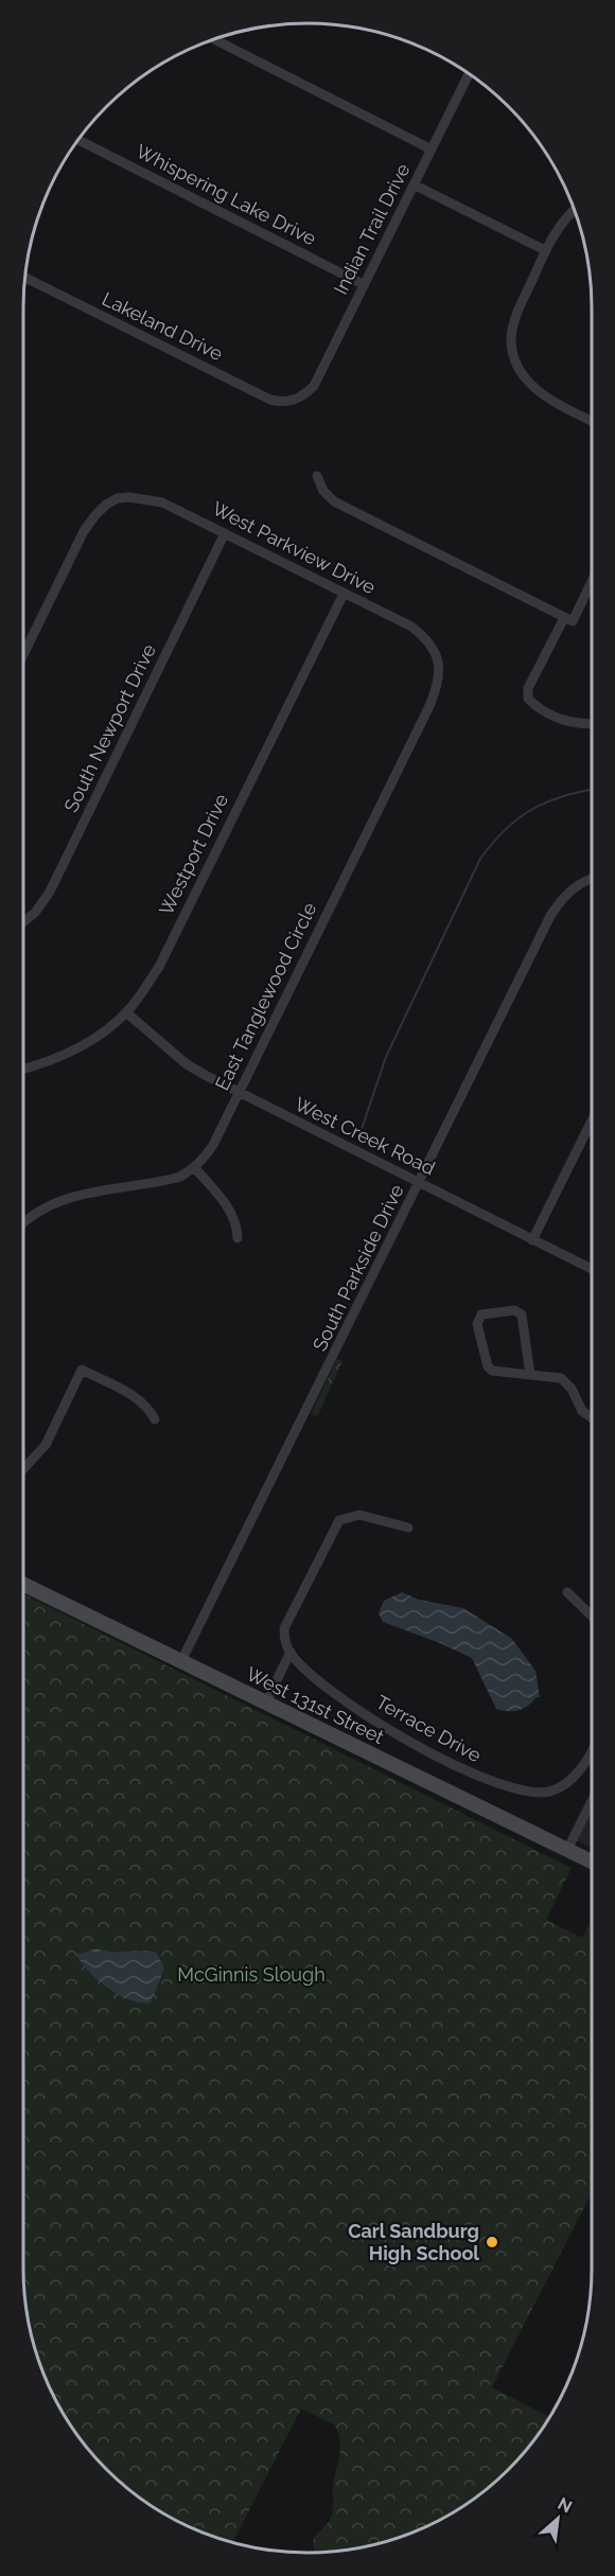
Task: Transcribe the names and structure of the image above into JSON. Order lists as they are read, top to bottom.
{
  "streets": {
    "street": [
      "Whispering Lake Drive",
      "Indian Trail Drive",
      "Lakeland Drive",
      "West Parkview Drive",
      "South Newport Drive",
      "Westport Drive",
      "East Tanglewood Circle",
      "West Creek Road",
      "South Parkside Drive",
      "West 131st Street",
      "Terrace Drive"
    ]
  },
  "crossings": [
    ["Whispering Lake Drive", "Indian Trail Drive"],
    ["Indian Trail Drive", "Lakeland Drive"],
    ["West Parkview Drive", "South Newport Drive"],
    ["West Parkview Drive", "Westport Drive"],
    ["West Parkview Drive", "East Tanglewood Circle"],
    ["Westport Drive", "West Creek Road"],
    ["East Tanglewood Circle", "West Creek Road"],
    ["West Creek Road", "South Parkside Drive"],
    ["South Parkside Drive", "West 131st Street"]
  ],
  "parks": ["McGinnis Slough"],
  "places": ["Carl Sandburg High School"],
  "north": "top right"
}
